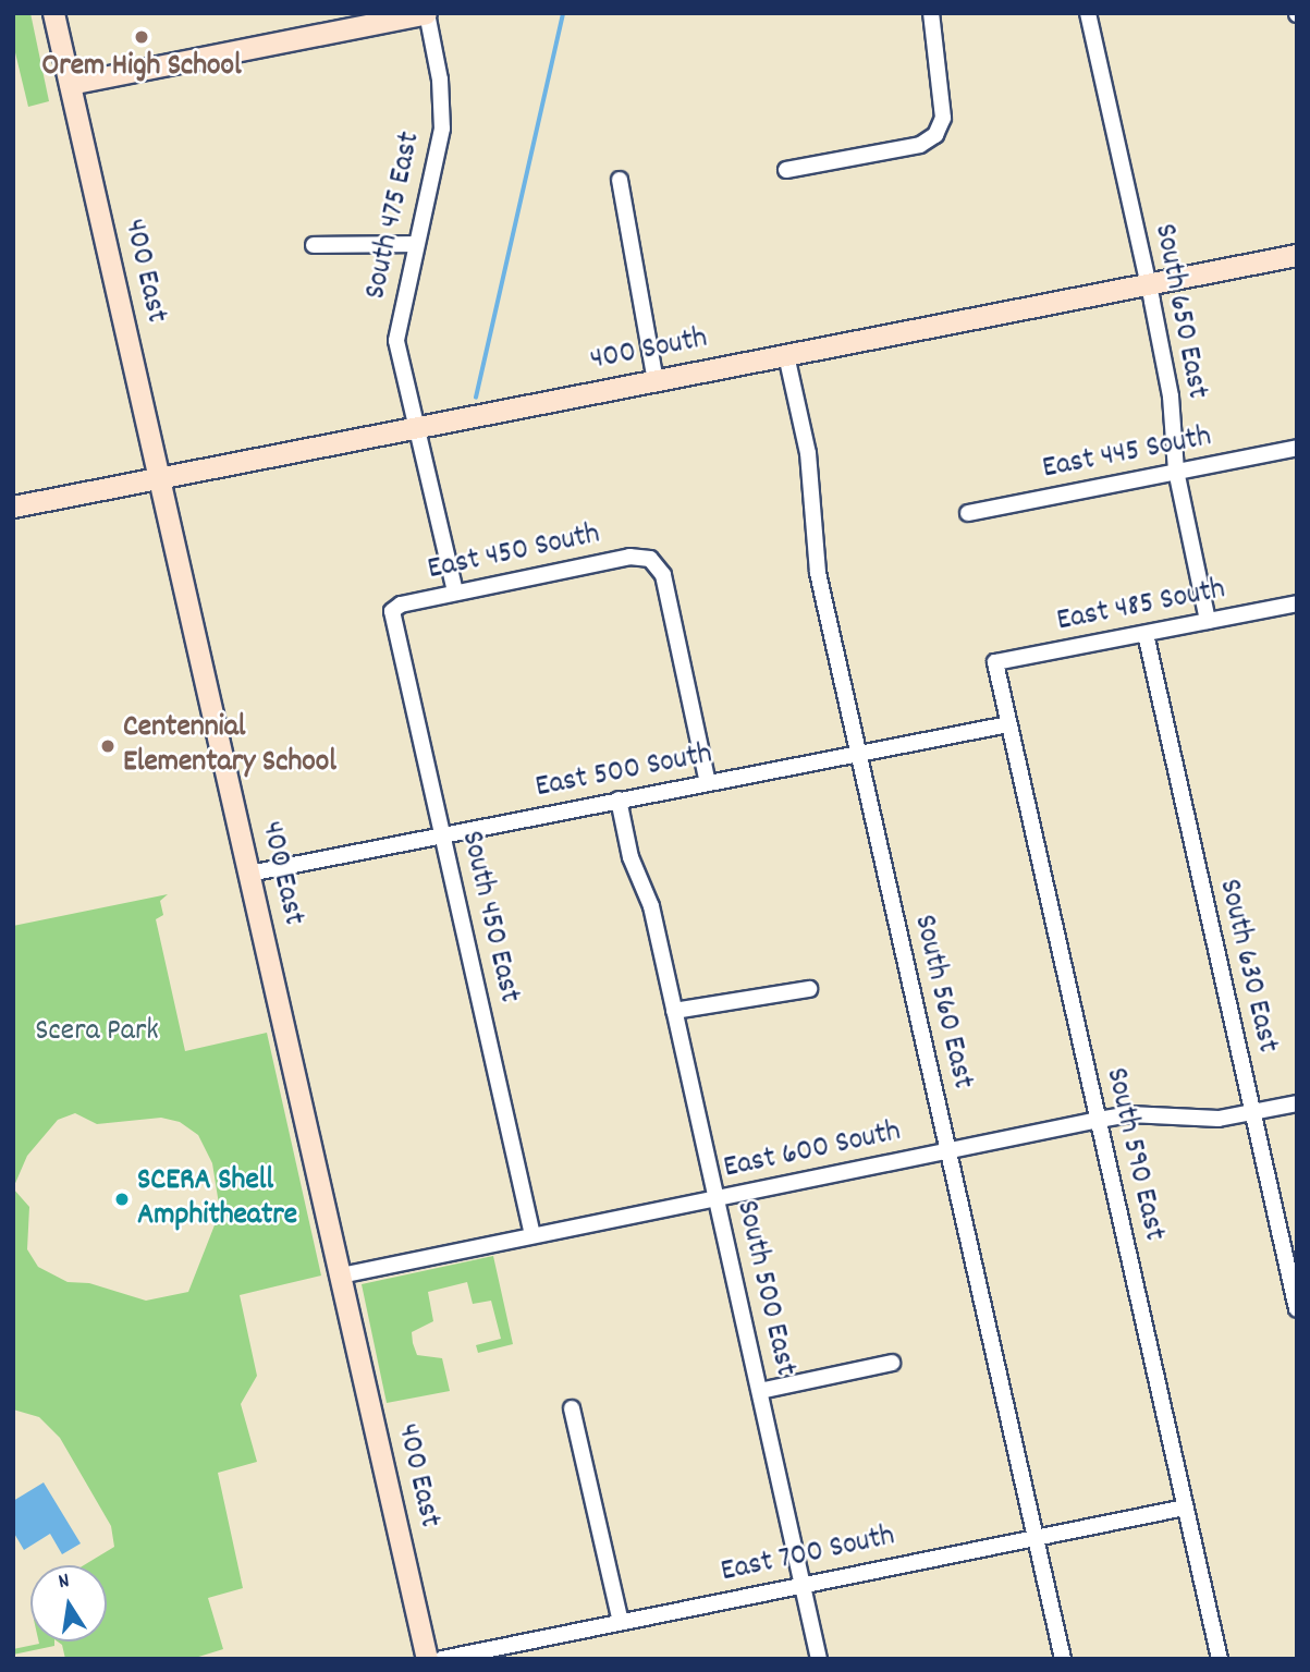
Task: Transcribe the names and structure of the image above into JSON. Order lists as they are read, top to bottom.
{
  "streets": {
    "street": [
      "South 475 East",
      "400 East",
      "South 650 East",
      "400 South",
      "East 445 South",
      "East 450 South",
      "East 485 South",
      "East 500 South",
      "South 450 East",
      "South 630 East",
      "South 560 East",
      "East 600 South",
      "South 590 East",
      "South 500 East",
      "East 700 South"
    ]
  },
  "crossings": [
    ["South 475 East", "400 South"],
    ["South 475 East", "East 450 South"],
    ["400 East", "400 South"],
    ["400 East", "East 500 South"],
    ["400 East", "East 600 South"],
    ["South 650 East", "400 South"],
    ["South 650 East", "East 445 South"],
    ["South 650 East", "East 485 South"],
    ["400 South", "South 560 East"],
    ["East 450 South", "East 500 South"],
    ["East 450 South", "South 450 East"],
    ["East 485 South", "South 630 East"],
    ["East 485 South", "South 590 East"],
    ["East 500 South", "South 450 East"],
    ["East 500 South", "South 560 East"],
    ["East 500 South", "South 590 East"],
    ["East 500 South", "South 500 East"],
    ["South 450 East", "East 600 South"],
    ["South 630 East", "East 600 South"],
    ["South 560 East", "East 600 South"],
    ["South 560 East", "East 700 South"],
    ["East 600 South", "South 590 East"],
    ["East 600 South", "South 500 East"],
    ["South 590 East", "East 700 South"],
    ["South 500 East", "East 700 South"]
  ],
  "parks": ["Scera Park"],
  "places": ["Orem High School", "Centennial Elementary School", "SCERA Shell Amphitheatre"],
  "north": "top"
}
